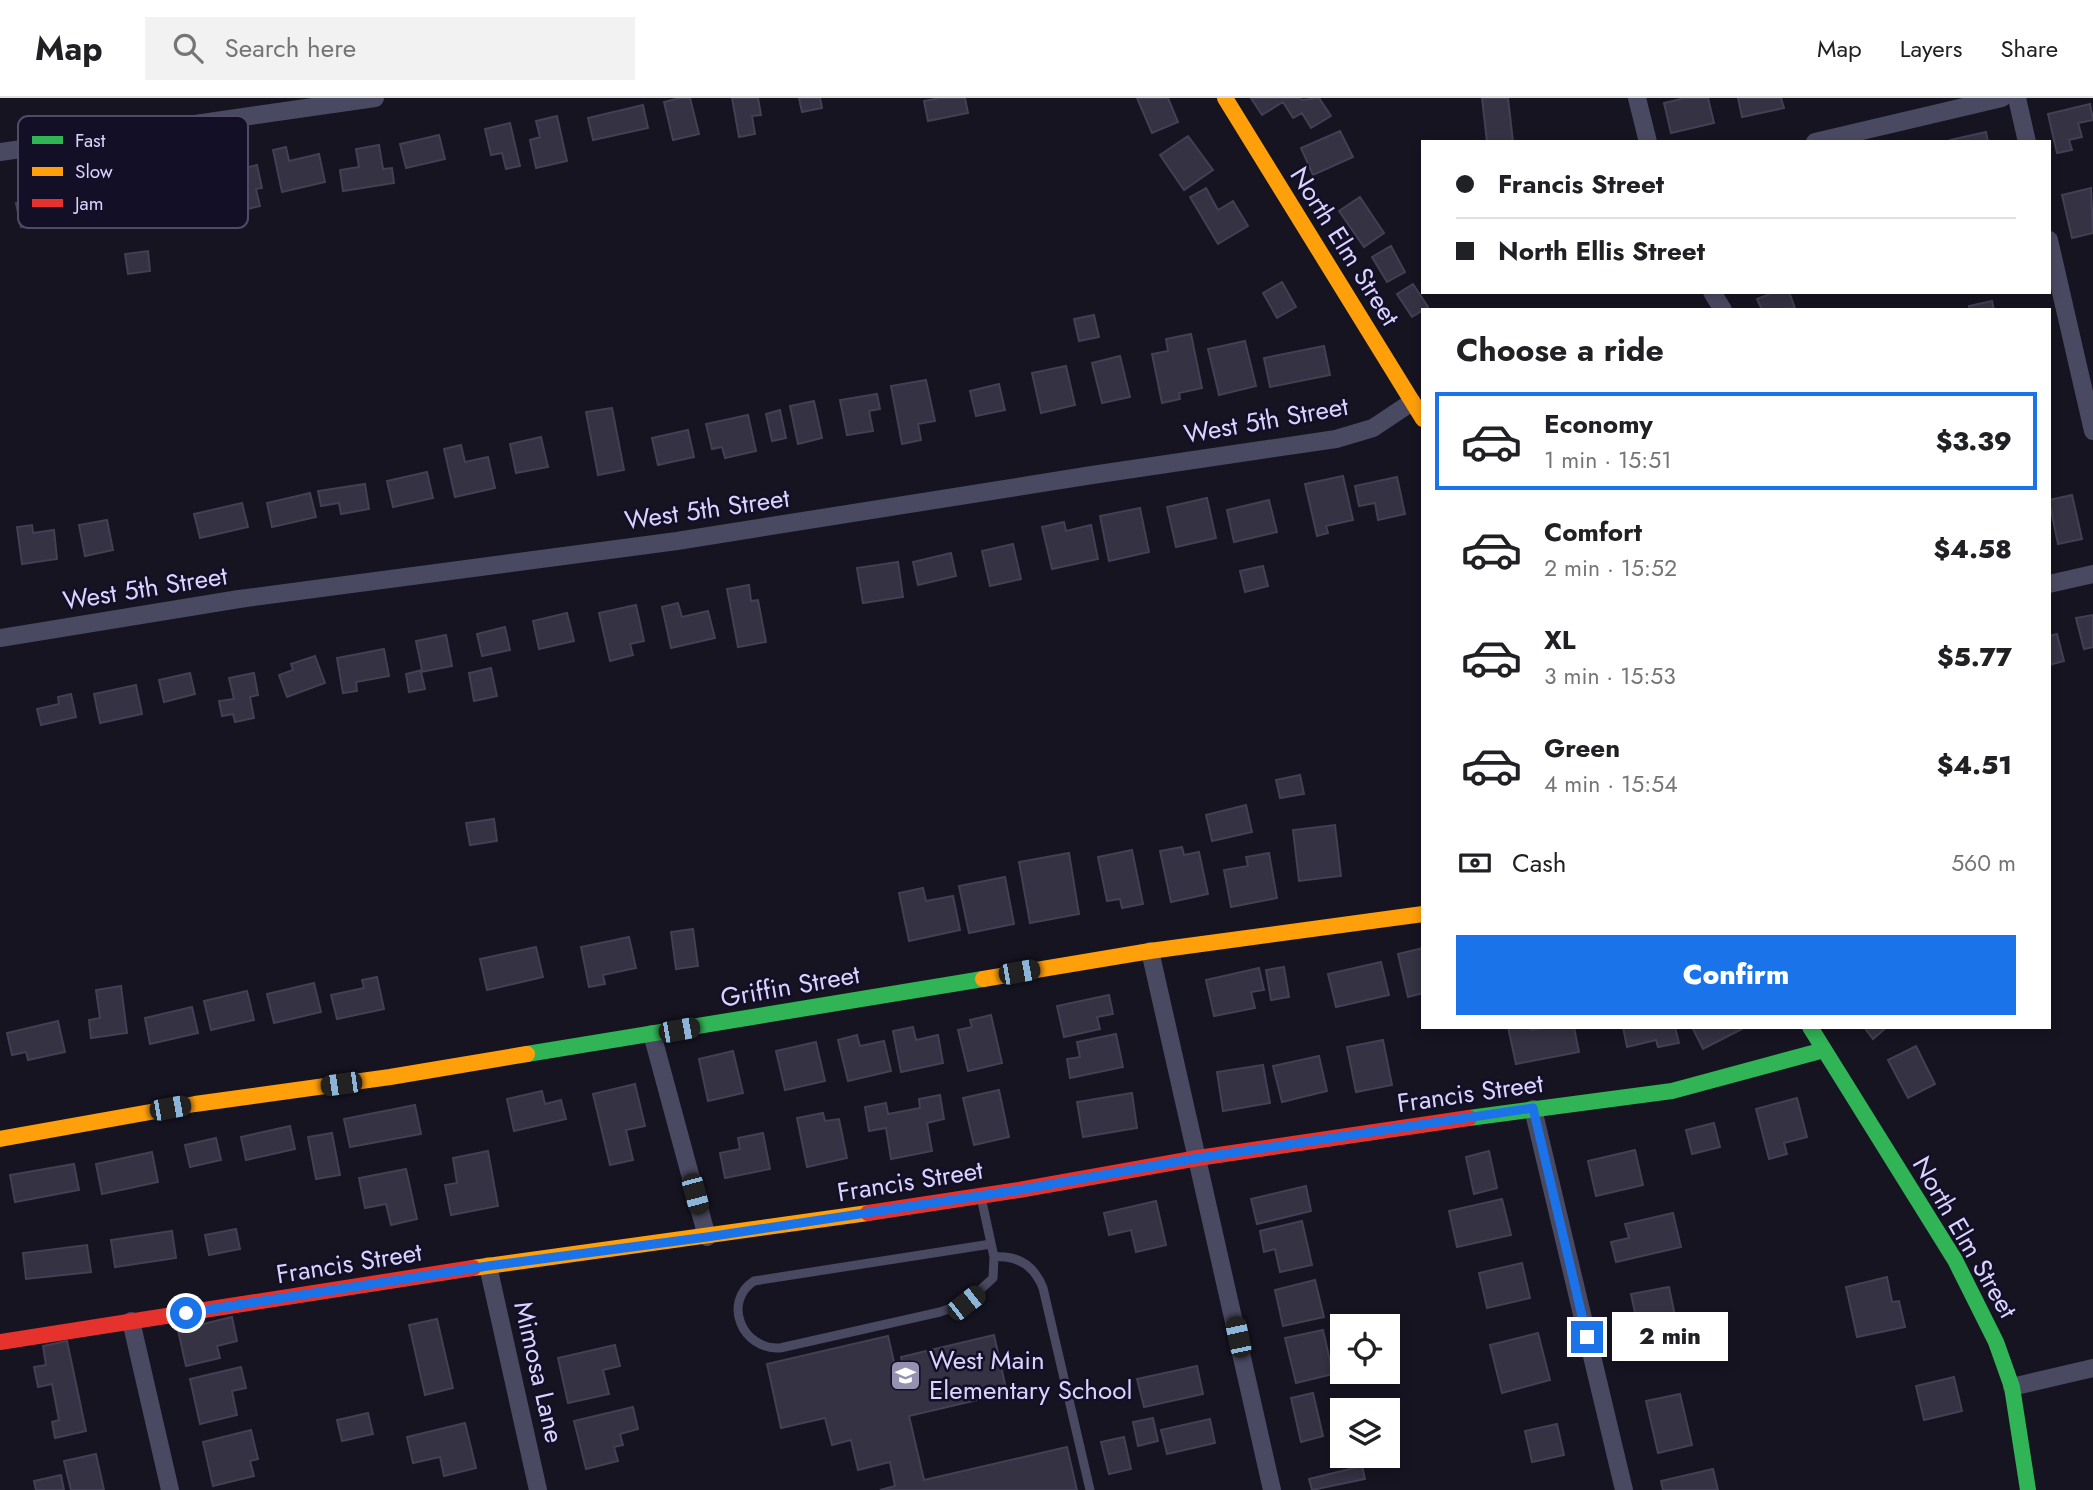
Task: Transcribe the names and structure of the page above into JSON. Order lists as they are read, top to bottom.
{
  "streets": {
    "street": [
      "North Elm Street",
      "West 5th Street",
      "Griffin Street",
      "Francis Street",
      "Mimosa Lane"
    ]
  },
  "crossings": [
    ["North Elm Street", "West 5th Street"],
    ["North Elm Street", "Francis Street"],
    ["Francis Street", "Mimosa Lane"]
  ],
  "places": {
    "school or university": ["West Main Elementary School"]
  },
  "legend": ["Fast", "Slow", "Jam"],
  "page": {
    "header": "Map",
    "search": "Search here",
    "nav": ["Map", "Layers", "Share"],
    "banner": ["Francis Street", "North Ellis Street"],
    "heading": "Choose a ride",
    "list": [
      {
        "name": "Economy",
        "note": "1 min · 15:51",
        "value": "$3.39"
      },
      {
        "name": "Comfort",
        "note": "2 min · 15:52",
        "value": "$4.58"
      },
      {
        "name": "XL",
        "note": "3 min · 15:53",
        "value": "$5.77"
      },
      {
        "name": "Green",
        "note": "4 min · 15:54",
        "value": "$4.51"
      }
    ],
    "pay": ["Cash", "560 m"],
    "buttons": "Confirm",
    "bubble": "2 min"
  }
}
